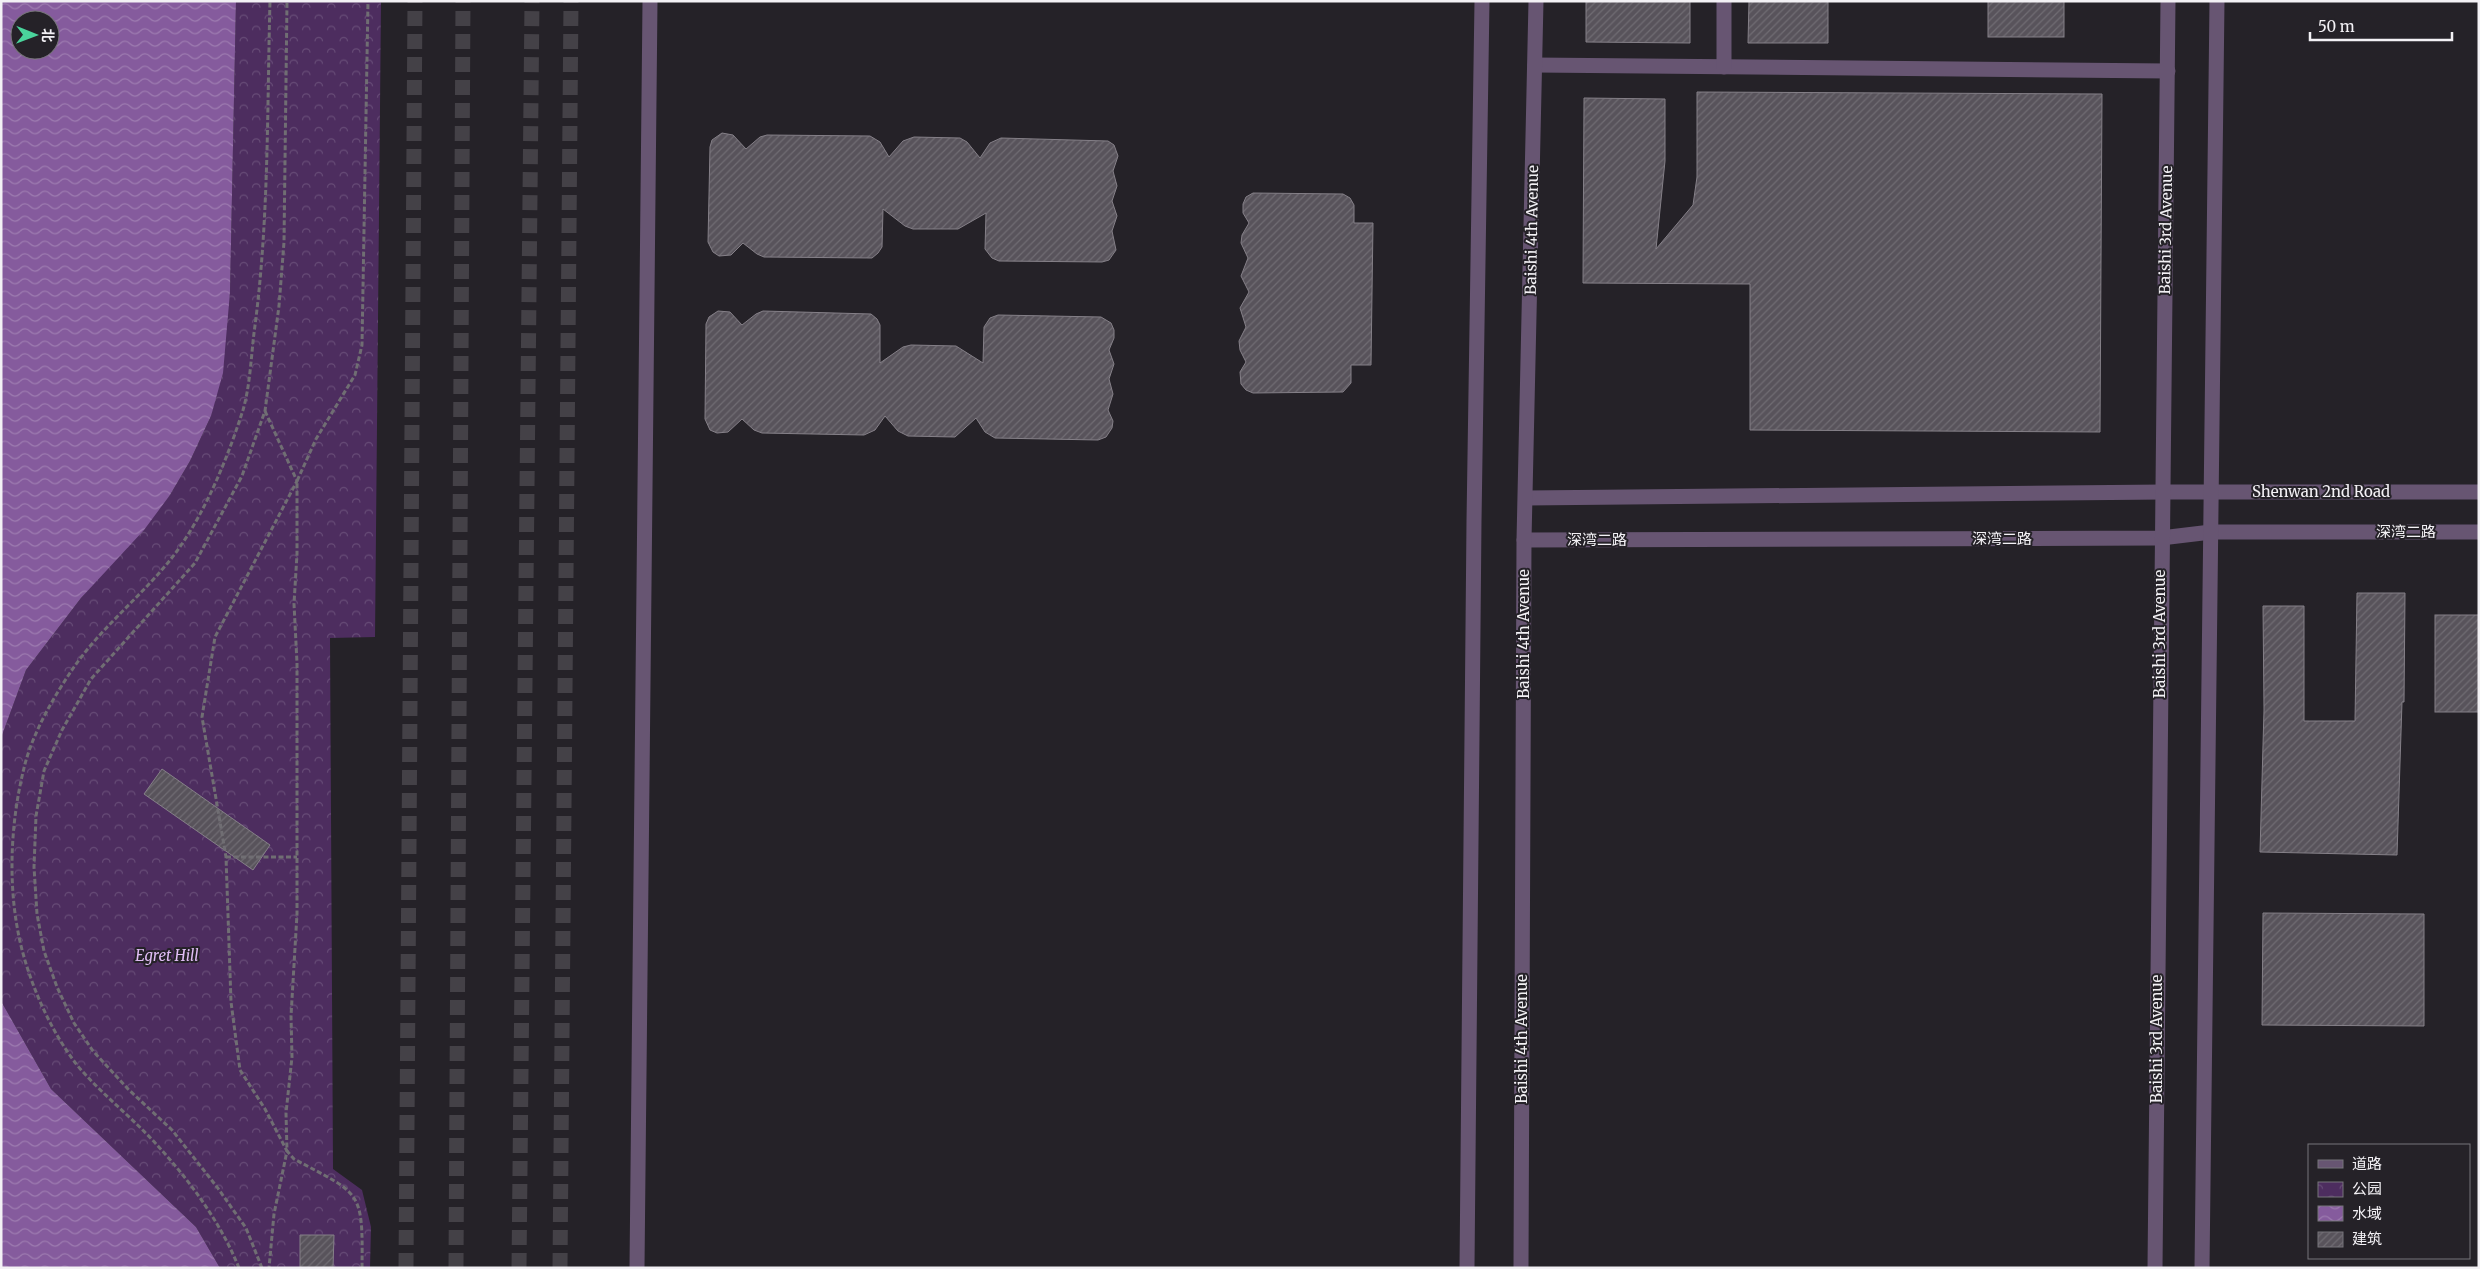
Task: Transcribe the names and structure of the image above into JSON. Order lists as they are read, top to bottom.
{
  "streets": {
    "street": [
      "Baishi 4th Avenue",
      "Baishi 3rd Avenue",
      "Shenwan 2nd Road",
      "深湾二路"
    ]
  },
  "crossings": [
    ["Baishi 4th Avenue", "深湾二路"],
    ["Baishi 3rd Avenue", "Shenwan 2nd Road"],
    ["Baishi 3rd Avenue", "深湾二路"]
  ],
  "parks": ["Egret Hill"],
  "legend": [
    "道路",
    "公园",
    "水域",
    "建筑"
  ],
  "scale_bar": "50 m",
  "north": "right"
}
